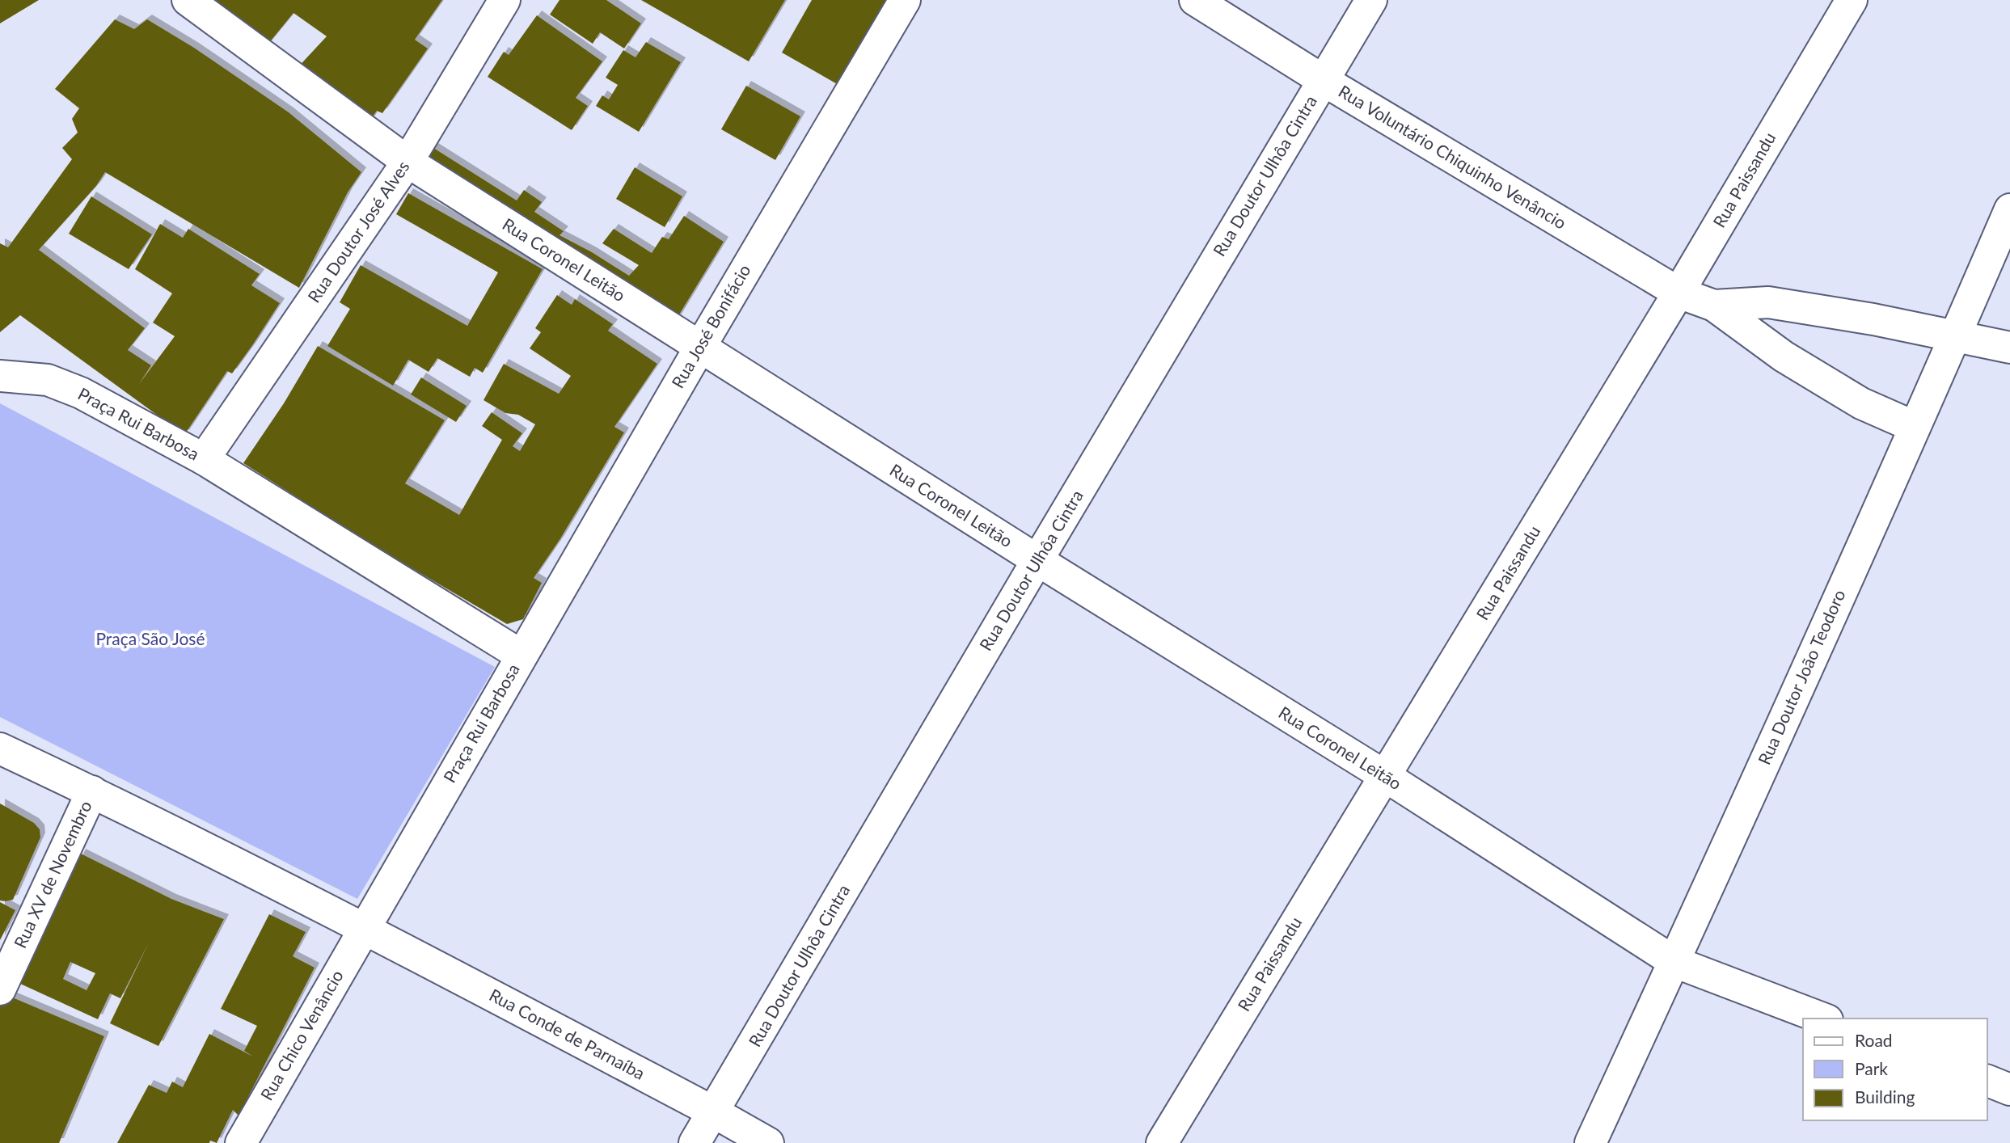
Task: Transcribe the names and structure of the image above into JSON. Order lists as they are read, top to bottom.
{
  "streets": {
    "street": [
      "Rua Voluntário Chiquinho Venâncio",
      "Rua Doutor Ulhôa Cintra",
      "Rua Paissandu",
      "Rua Doutor José Alves",
      "Rua Coronel Leitão",
      "Rua José Bonifácio",
      "Praça Rui Barbosa",
      "Rua Doutor João Teodoro",
      "Rua XV de Novembro",
      "Rua Conde de Parnaíba",
      "Rua Chico Venâncio"
    ]
  },
  "crossings": [
    ["Rua Voluntário Chiquinho Venâncio", "Rua Doutor Ulhôa Cintra"],
    ["Rua Voluntário Chiquinho Venâncio", "Rua Paissandu"],
    ["Rua Voluntário Chiquinho Venâncio", "Rua Doutor João Teodoro"],
    ["Rua Doutor Ulhôa Cintra", "Rua Coronel Leitão"],
    ["Rua Doutor Ulhôa Cintra", "Rua Conde de Parnaíba"],
    ["Rua Paissandu", "Rua Coronel Leitão"],
    ["Rua Doutor José Alves", "Rua Coronel Leitão"],
    ["Rua Doutor José Alves", "Praça Rui Barbosa"],
    ["Rua Coronel Leitão", "Rua José Bonifácio"],
    ["Rua Coronel Leitão", "Rua Doutor João Teodoro"],
    ["Rua José Bonifácio", "Praça Rui Barbosa"],
    ["Praça Rui Barbosa", "Rua Conde de Parnaíba"],
    ["Praça Rui Barbosa", "Rua Chico Venâncio"],
    ["Rua Conde de Parnaíba", "Rua Chico Venâncio"]
  ],
  "parks": ["Praça São José"],
  "legend": ["Road", "Park", "Building"]
}
